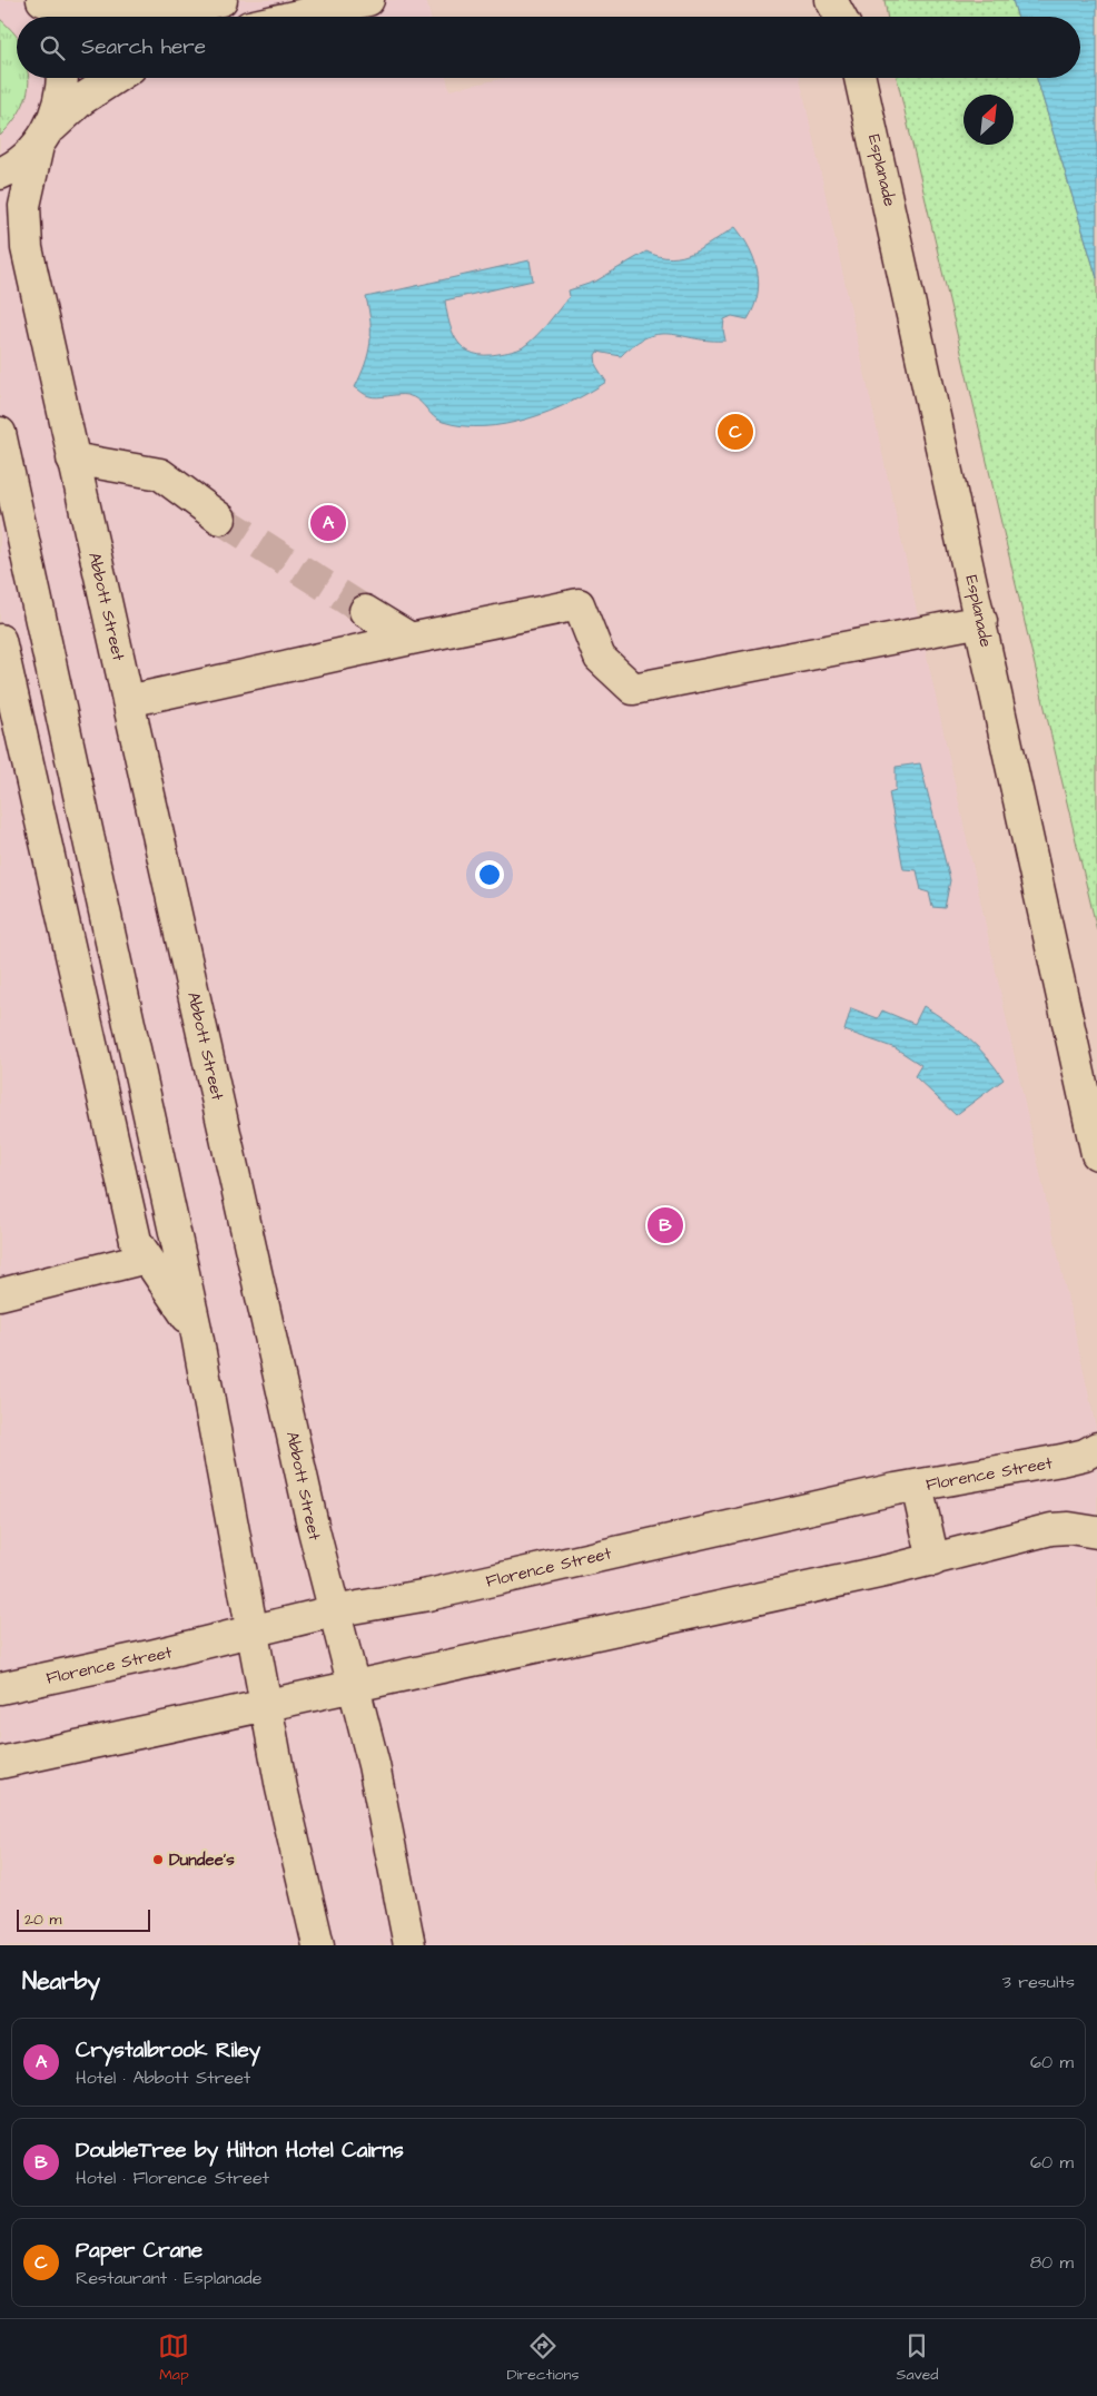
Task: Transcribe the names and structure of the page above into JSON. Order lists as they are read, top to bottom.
{
  "streets": {
    "street": ["Esplanade", "Abbott Street", "Florence Street"]
  },
  "crossings": [
    ["Abbott Street", "Florence Street"]
  ],
  "places": ["Dundee's"],
  "scale_bar": "20 m",
  "north": "top right",
  "page": {
    "search": "Search here",
    "pins": ["C", "A", "B"],
    "scale": "20 m",
    "heading": ["Nearby", "3 results"],
    "list": [
      {
        "mark": "A",
        "name": "Crystalbrook Riley",
        "note": "Hotel · Abbott Street",
        "value": "60 m"
      },
      {
        "mark": "B",
        "name": "DoubleTree by Hilton Hotel Cairns",
        "note": "Hotel · Florence Street",
        "value": "60 m"
      },
      {
        "mark": "C",
        "name": "Paper Crane",
        "note": "Restaurant · Esplanade",
        "value": "80 m"
      }
    ],
    "nav": ["Map", "Directions", "Saved"]
  }
}
